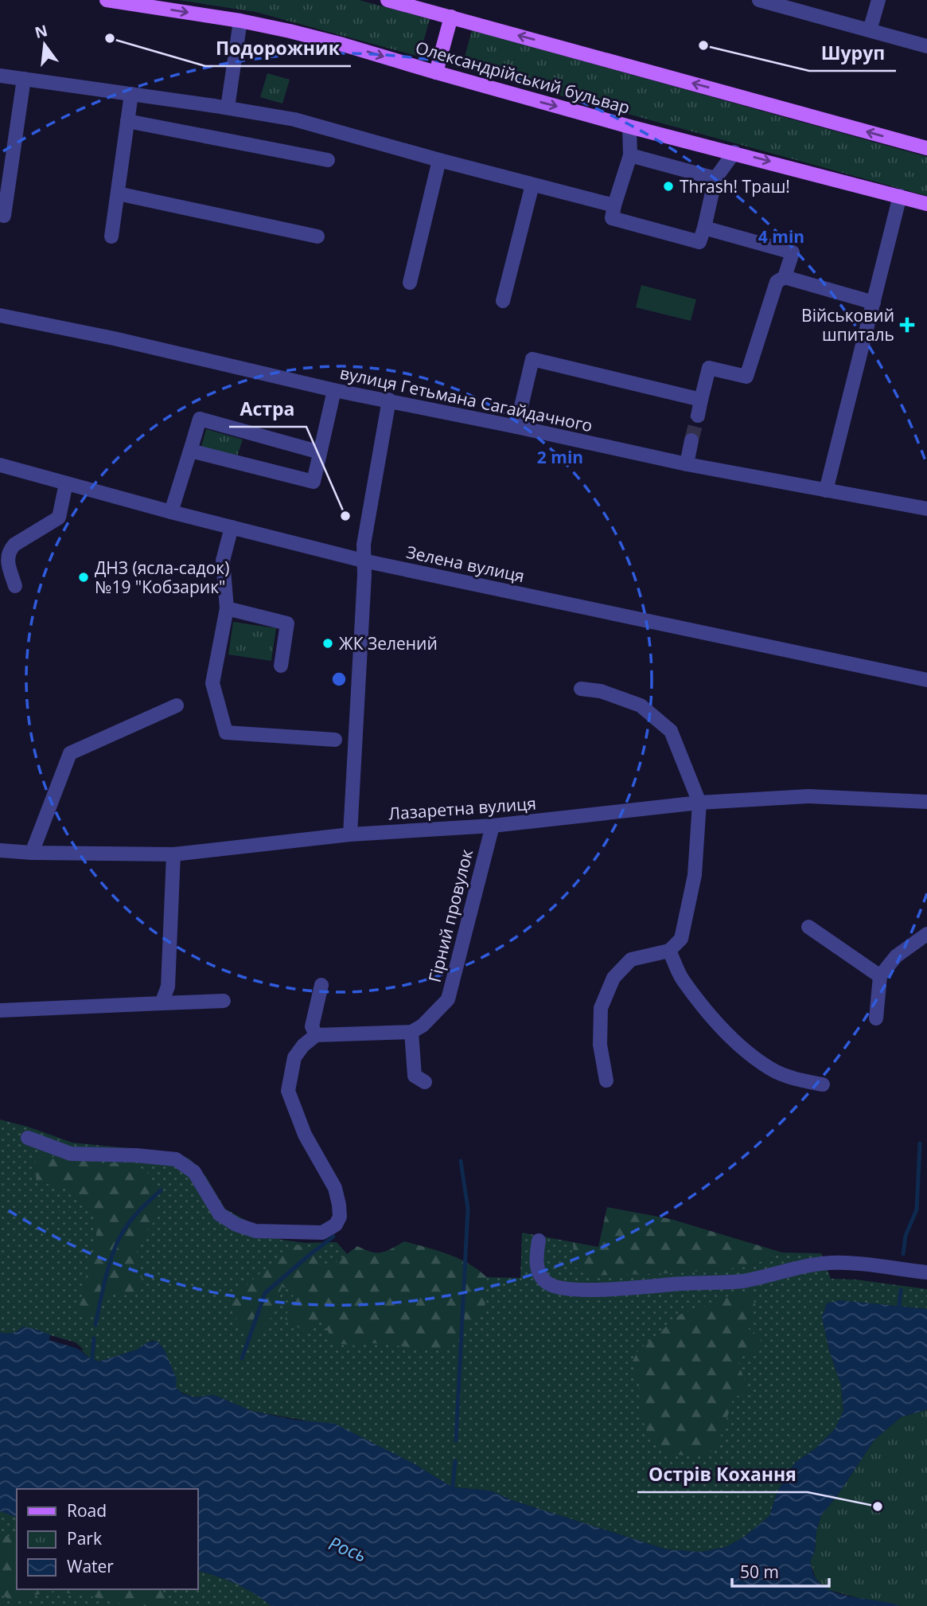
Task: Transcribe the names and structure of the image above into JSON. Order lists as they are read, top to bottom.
{
  "streets": {
    "main road": ["Олександрійський бульвар"],
    "street": [
      "вулиця Гетьмана Сагайдачного",
      "Зелена вулиця",
      "Лазаретна вулиця",
      "Гірний провулок"
    ]
  },
  "crossings": [
    ["Лазаретна вулиця", "Гірний провулок"]
  ],
  "water": ["Рось"],
  "places": {
    "other": [
      "Подорожник",
      "Шуруп",
      "Thrash! Траш!",
      "Астра",
      "ДНЗ (ясла-садок) №19 \"Кобзарик\"",
      "ЖК Зелений",
      "Острів Кохання"
    ],
    "health": ["Військовий шпиталь"]
  },
  "legend": ["Road", "Park", "Water"],
  "scale_bar": "50 m",
  "north": "top",
  "rings": ["4 min", "2 min"]
}
